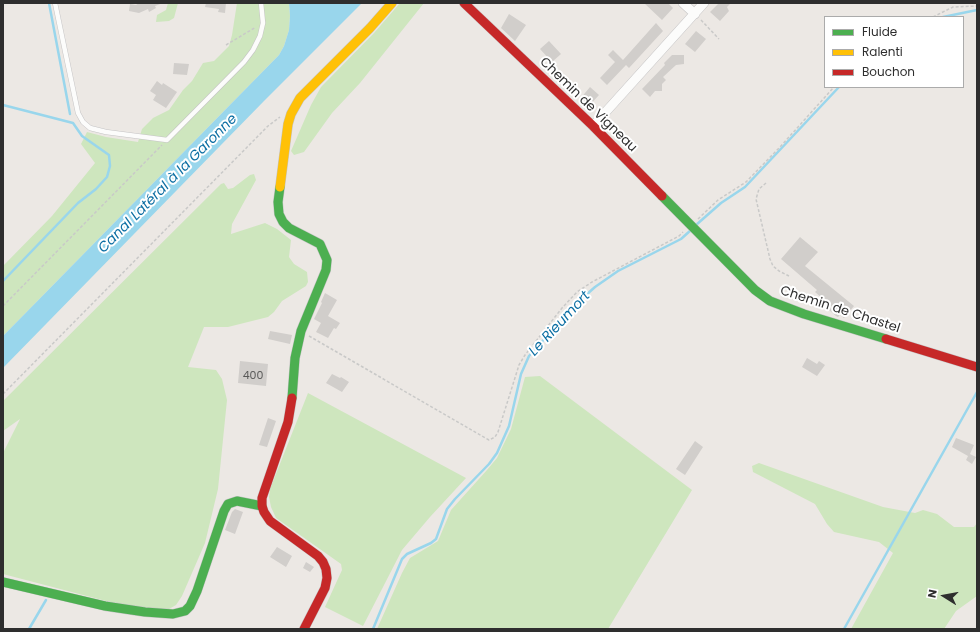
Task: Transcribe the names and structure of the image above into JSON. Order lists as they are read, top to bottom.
{
  "streets": {
    "street": ["Chemin de Vigneau", "Chemin de Chastel"]
  },
  "crossings": [
    ["Chemin de Vigneau", "Chemin de Chastel"]
  ],
  "water": ["Canal Latéral à la Garonne", "Le Rieumort"],
  "house_numbers": ["400"],
  "legend": ["Fluide", "Ralenti", "Bouchon"],
  "north": "left"
}
